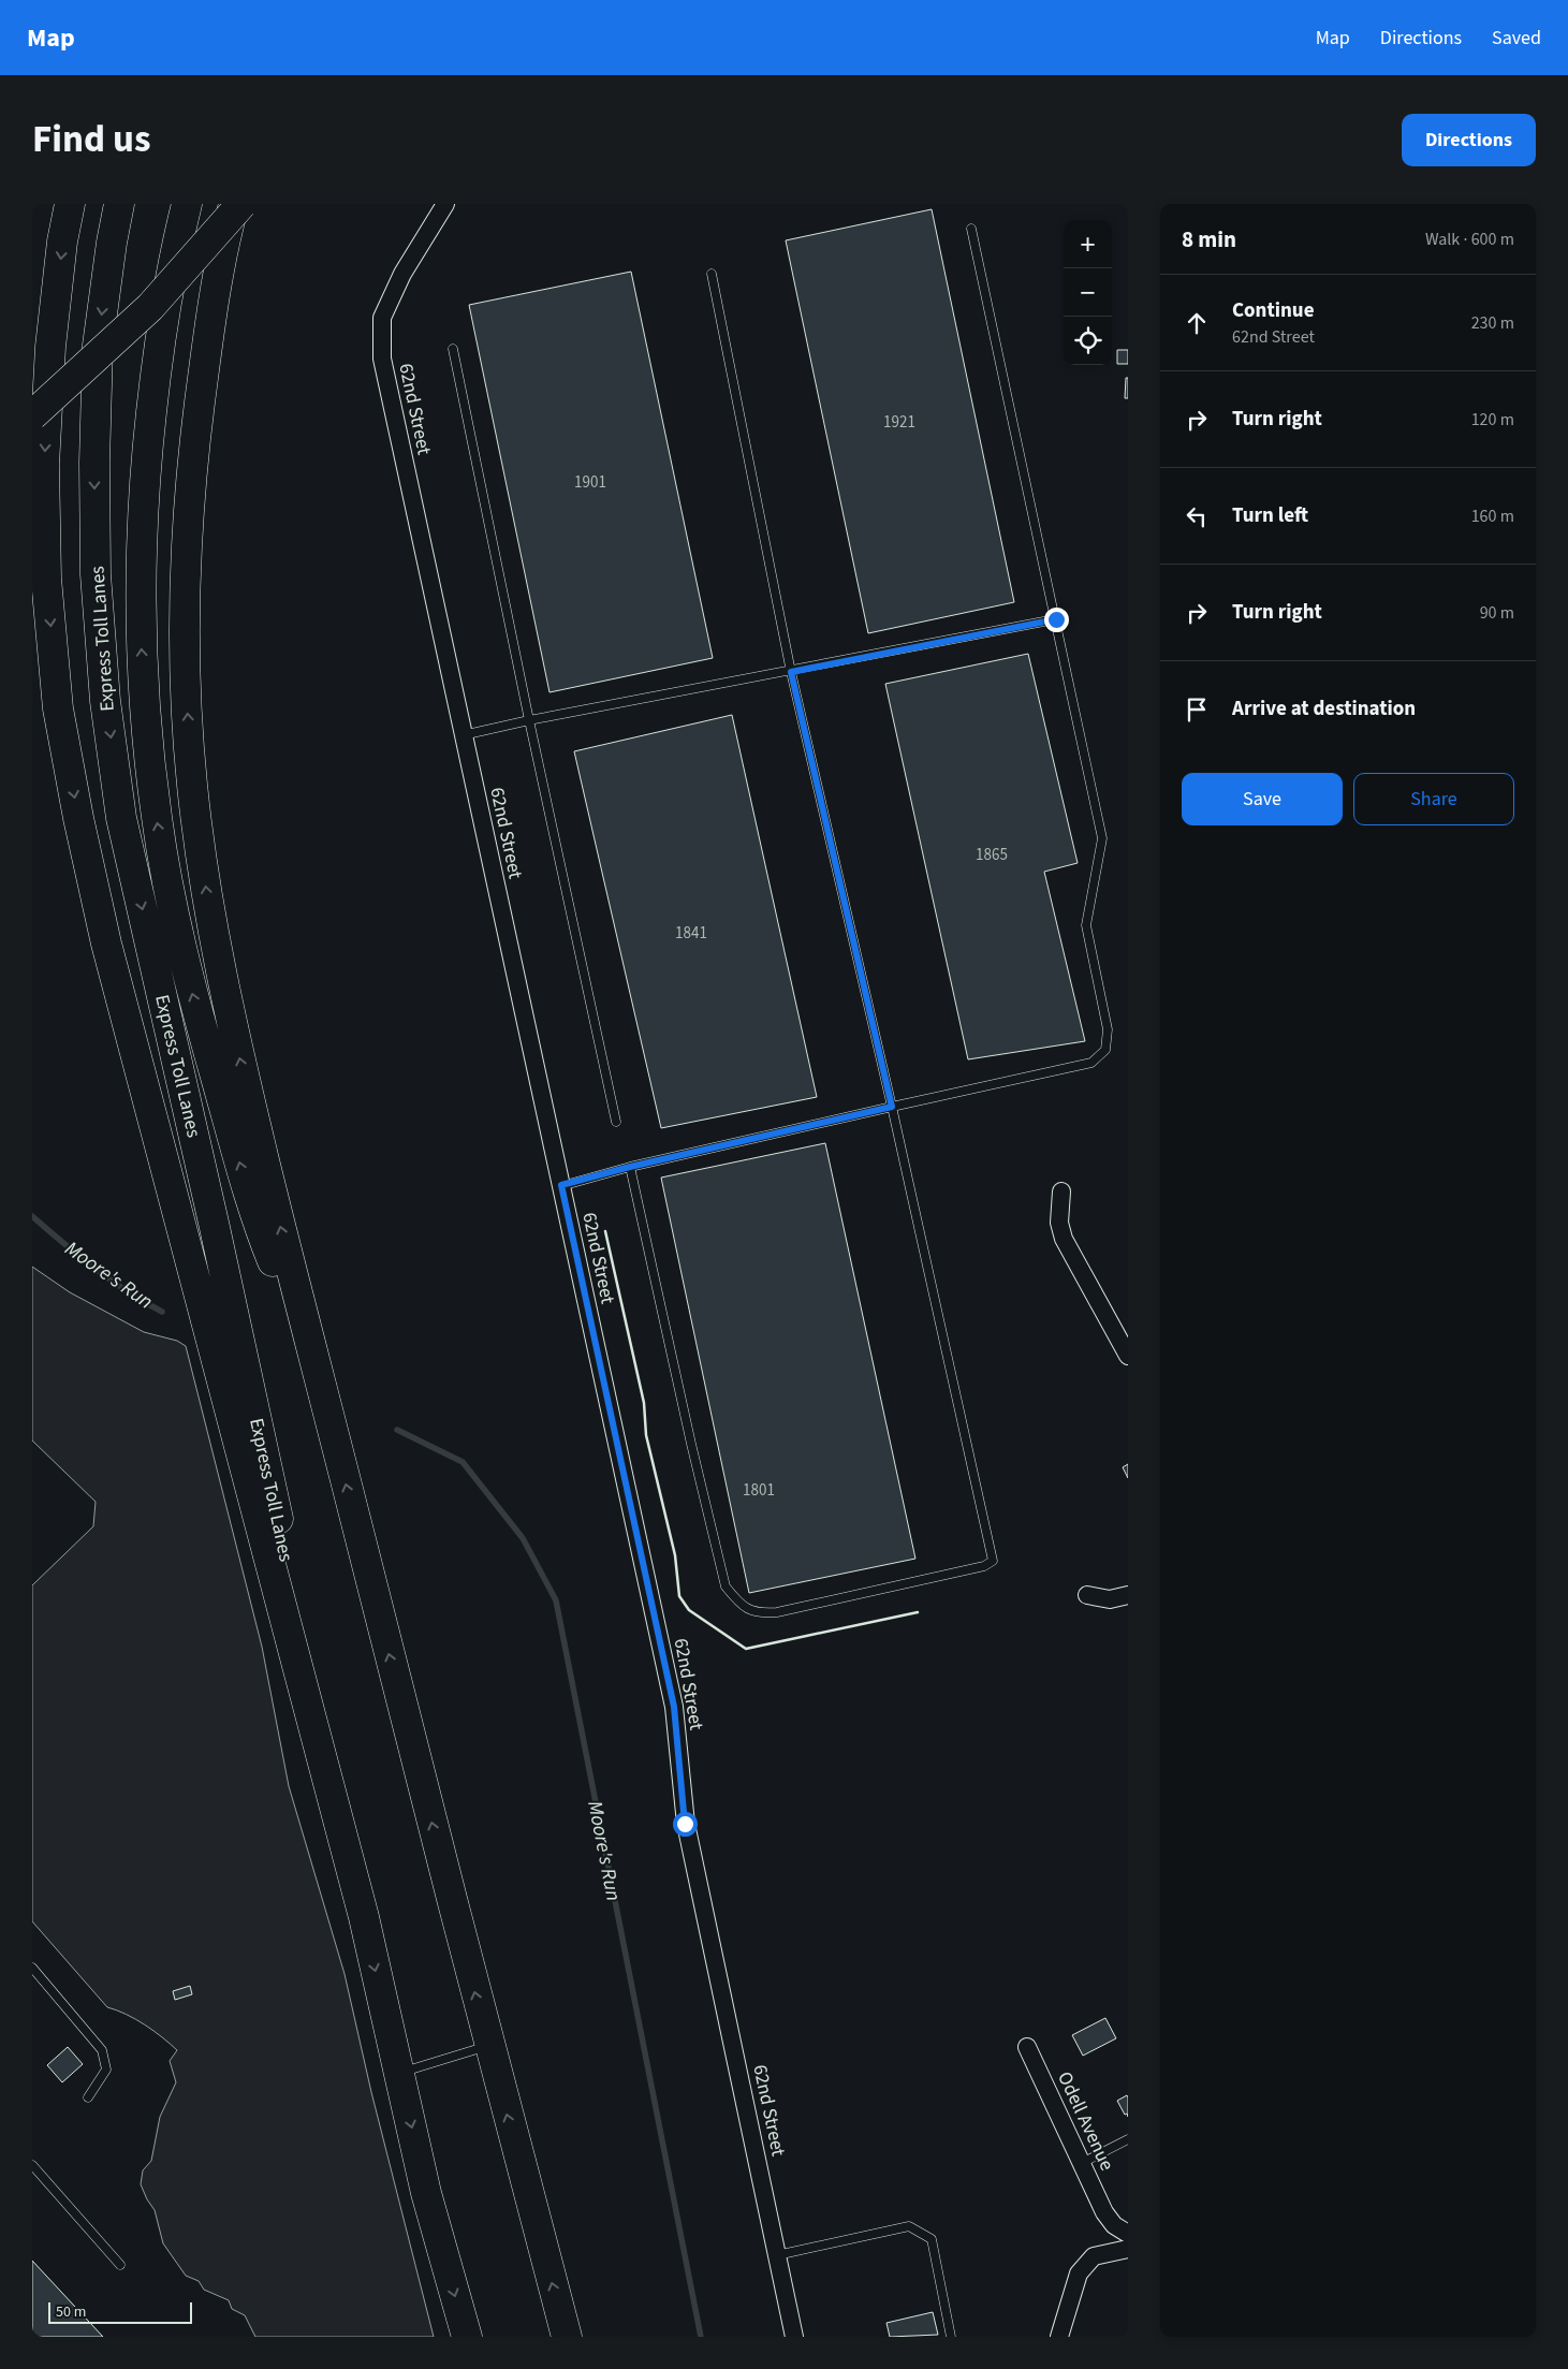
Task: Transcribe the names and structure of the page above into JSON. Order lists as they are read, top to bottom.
{
  "streets": {
    "highway": ["Express Toll Lanes"],
    "street": ["62nd Street", "Odell Avenue"]
  },
  "water": ["Moore's Run"],
  "house_numbers": [
    "1921",
    "1901",
    "1865",
    "1841",
    "1801"
  ],
  "scale_bar": "50 m",
  "page": {
    "header": "Map",
    "nav": ["Map", "Directions", "Saved"],
    "title": "Find us",
    "buttons": [
      "Directions",
      ["Save", "Share"]
    ],
    "heading": ["8 min", "Walk · 600 m"],
    "map_buttons": ["+", "−"],
    "list": [
      ["Continue", "62nd Street", "230 m"],
      ["Turn right", "120 m"],
      ["Turn left", "160 m"],
      ["Turn right", "90 m"],
      "Arrive at destination"
    ],
    "scale": "50 m"
  }
}
